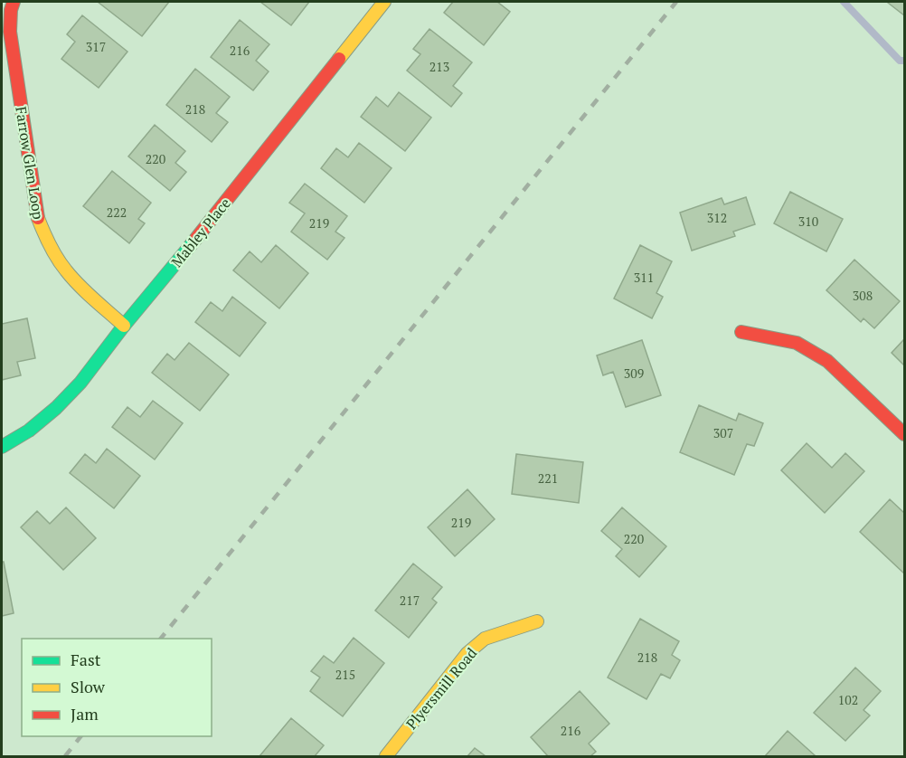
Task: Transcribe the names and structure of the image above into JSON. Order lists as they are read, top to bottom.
{
  "streets": {
    "street": ["Farrow Glen Loop", "Mabley Place", "Plyersmill Road"]
  },
  "crossings": [
    ["Farrow Glen Loop", "Mabley Place"]
  ],
  "house_numbers": [
    "317",
    "216",
    "213",
    "218",
    "220",
    "222",
    "312",
    "310",
    "219",
    "311",
    "308",
    "309",
    "307",
    "221",
    "219",
    "220",
    "217",
    "218",
    "215",
    "102",
    "216"
  ],
  "legend": ["Fast", "Slow", "Jam"]
}
